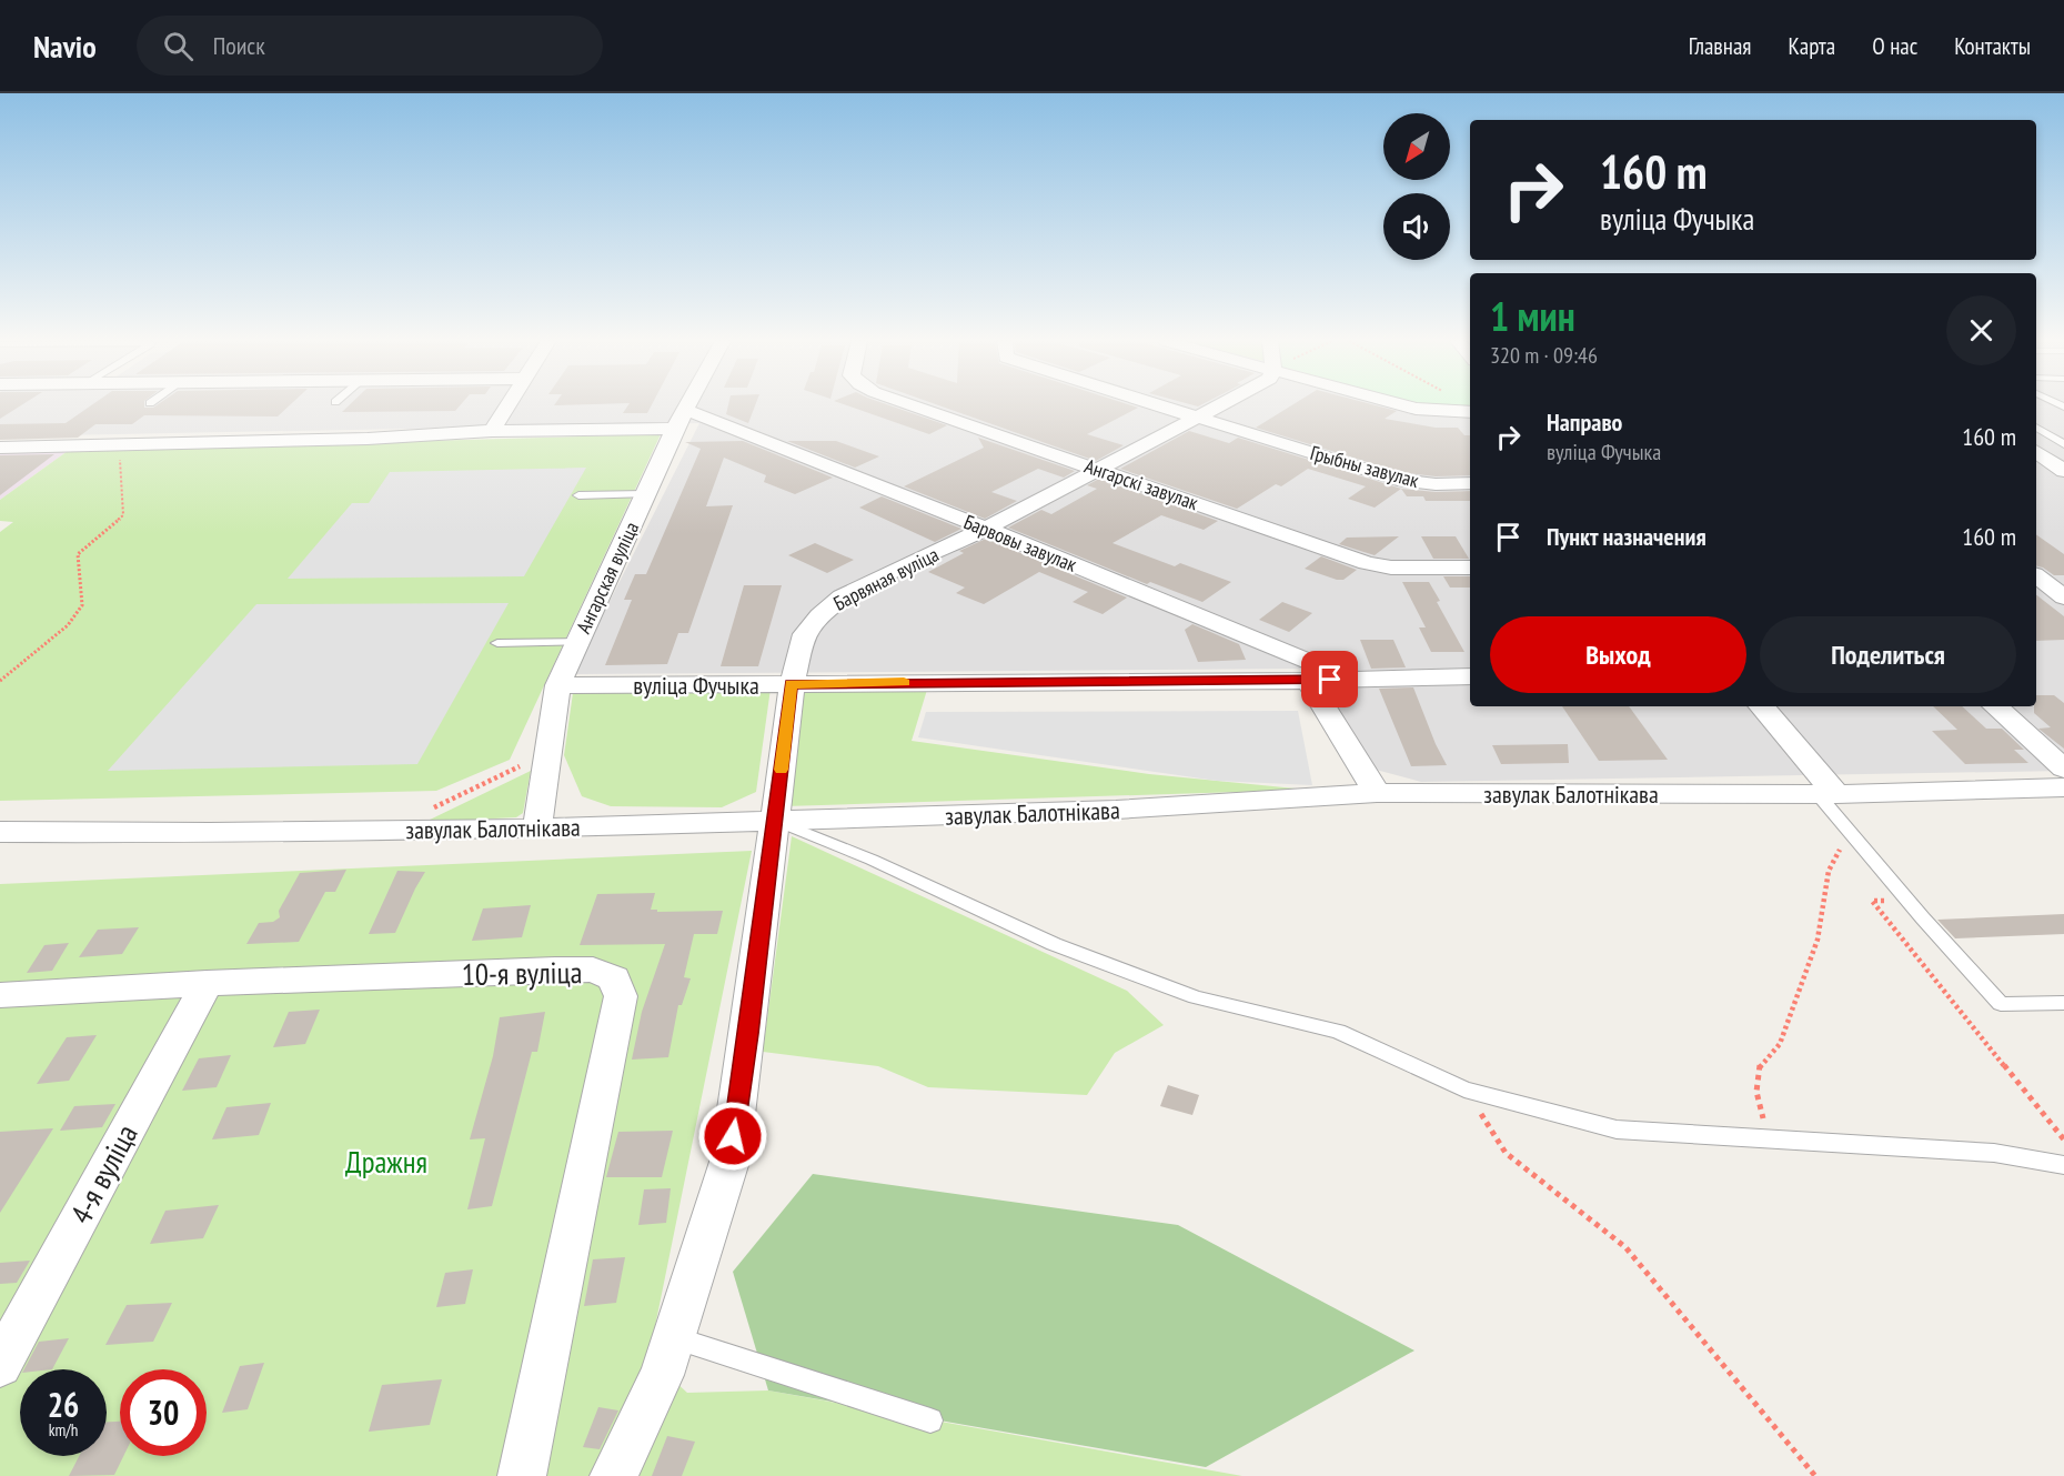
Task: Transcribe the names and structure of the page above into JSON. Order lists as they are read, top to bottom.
{
  "streets": {
    "street": [
      "Грыбны завулак",
      "Ангарскі завулак",
      "Барвовы завулак",
      "Ангарская вуліца",
      "Барвяная вуліца",
      "вуліца Фучыка",
      "завулак Балотнікава",
      "10-я вуліца",
      "4-я вуліца"
    ]
  },
  "crossings": [
    ["Грыбны завулак", "Барвяная вуліца"],
    ["Ангарскі завулак", "Барвяная вуліца"],
    ["Барвовы завулак", "Ангарская вуліца"],
    ["Барвовы завулак", "Барвяная вуліца"],
    ["Барвовы завулак", "вуліца Фучыка"],
    ["Ангарская вуліца", "вуліца Фучыка"],
    ["Ангарская вуліца", "завулак Балотнікава"],
    ["Барвяная вуліца", "вуліца Фучыка"],
    ["Барвяная вуліца", "завулак Балотнікава"],
    ["10-я вуліца", "4-я вуліца"]
  ],
  "parks": ["Дражня"],
  "north": "bottom left",
  "page": {
    "header": "Navio",
    "search": "Поиск",
    "nav": [
      "Главная",
      "Карта",
      "О нас",
      "Контакты"
    ],
    "turn": ["160 m", "вуліца Фучыка"],
    "heading": ["1 мин", "320 m · 09:46"],
    "list": [
      {
        "name": "Направо",
        "note": "вуліца Фучыка",
        "value": "160 m"
      },
      {
        "name": "Пункт назначения",
        "value": "160 m"
      }
    ],
    "buttons": ["Выход", "Поделиться"],
    "speed": "26 km/h",
    "limit": "30"
  }
}
